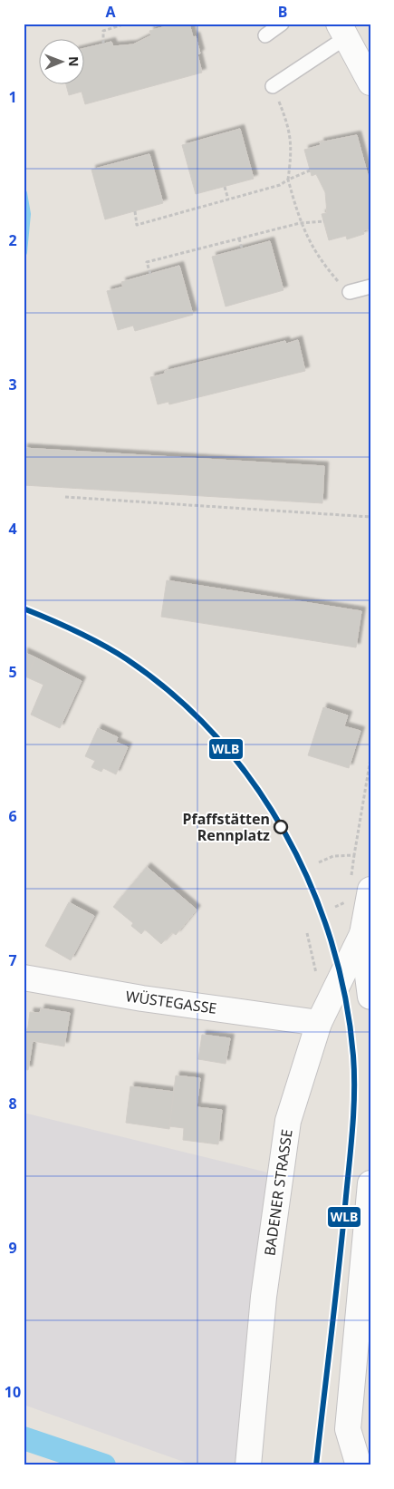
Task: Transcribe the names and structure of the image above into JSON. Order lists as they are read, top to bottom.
{
  "streets": {
    "street": ["WÜSTEGASSE", "BADENER STRASSE"]
  },
  "crossings": [
    ["WÜSTEGASSE", "BADENER STRASSE"]
  ],
  "places": ["Pfaffstätten Rennplatz"],
  "lines": ["transit line WLB"],
  "north": "right",
  "grid": {
    "columns": ["A", "B"],
    "rows": [
      "1",
      "2",
      "3",
      "4",
      "5",
      "6",
      "7",
      "8",
      "9",
      "10"
    ]
  }
}
